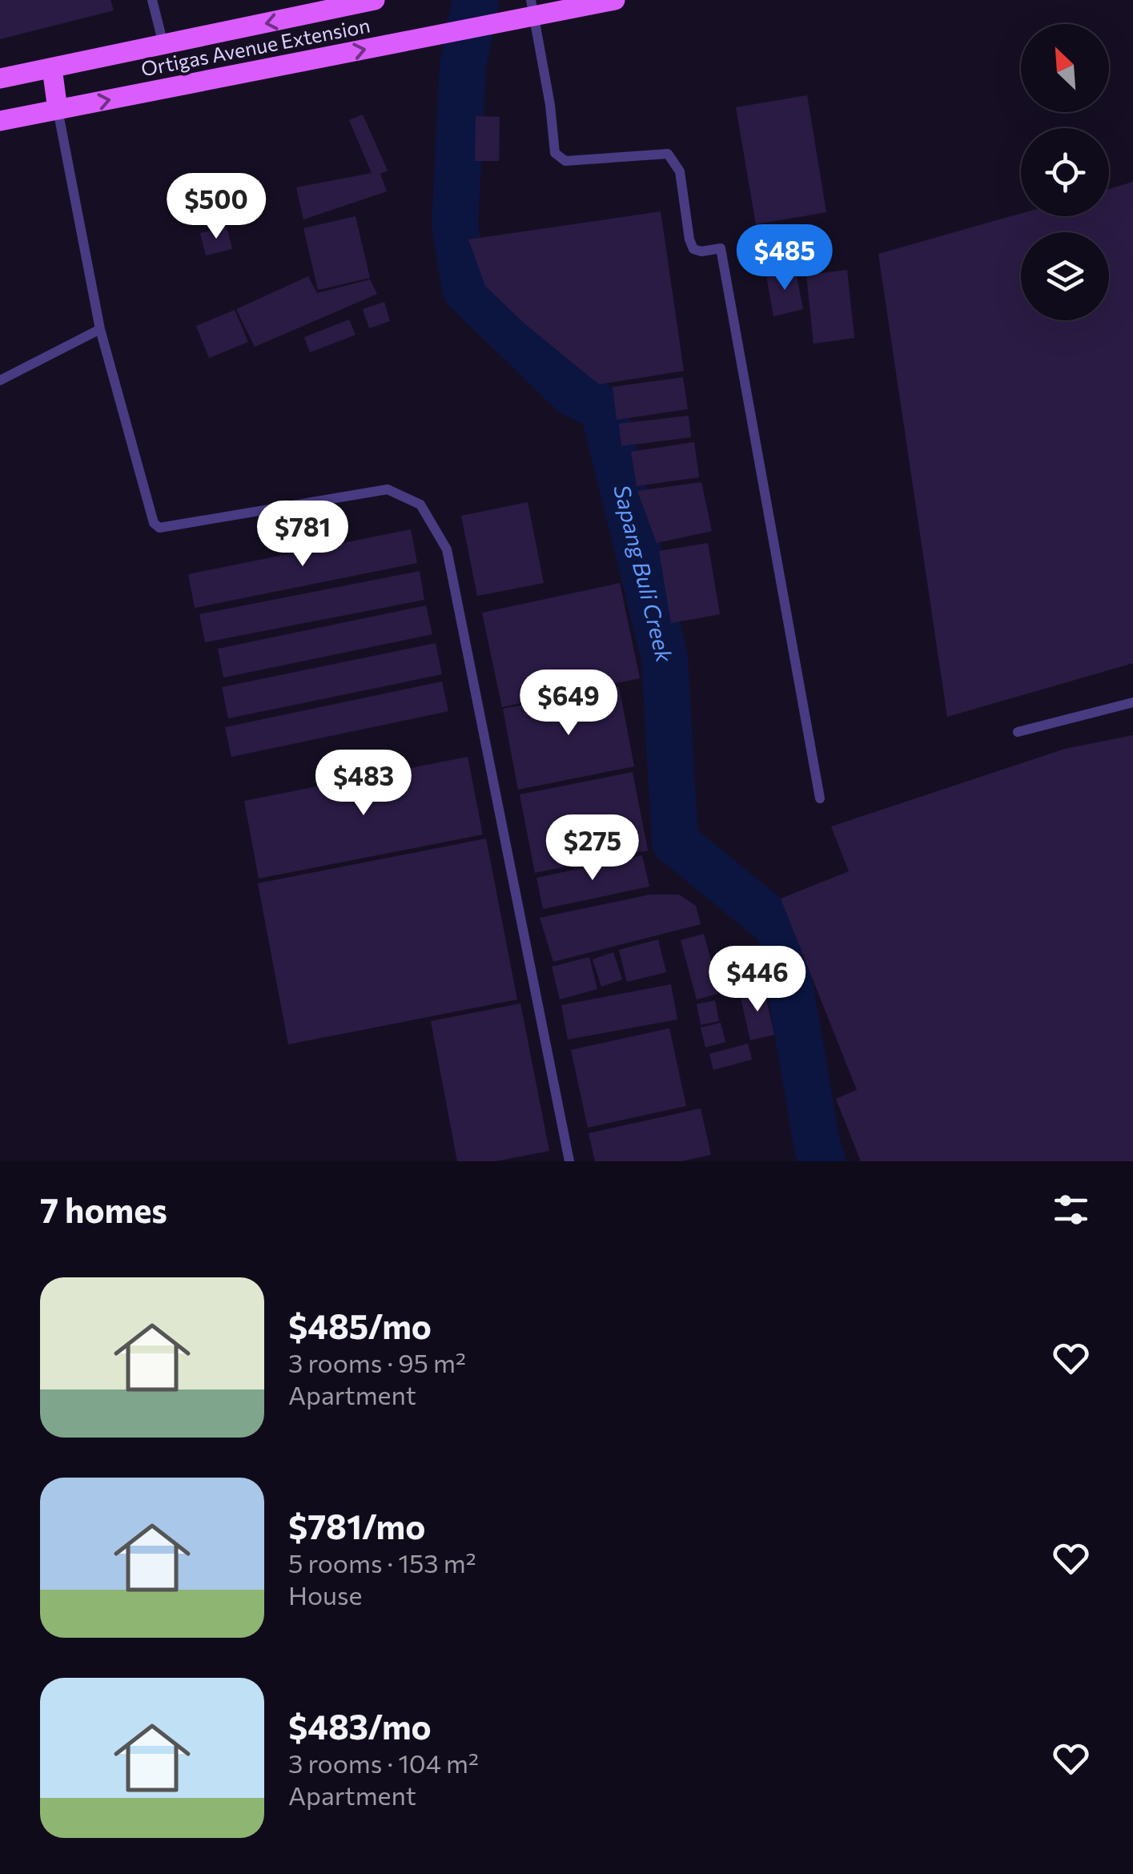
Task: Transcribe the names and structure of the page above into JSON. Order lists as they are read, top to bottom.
{
  "streets": {
    "main road": ["Ortigas Avenue Extension"]
  },
  "water": ["Sapang Buli Creek"],
  "north": "top left",
  "page": {
    "price": [
      "$500",
      "$485",
      "$781",
      "$649",
      "$483",
      "$275",
      "$446"
    ],
    "heading": "7 homes",
    "list": [
      {
        "name": "$485/mo",
        "note": "3 rooms · 95 m² · Apartment"
      },
      {
        "name": "$781/mo",
        "note": "5 rooms · 153 m² · House"
      },
      {
        "name": "$483/mo",
        "note": "3 rooms · 104 m² · Apartment"
      }
    ]
  }
}
